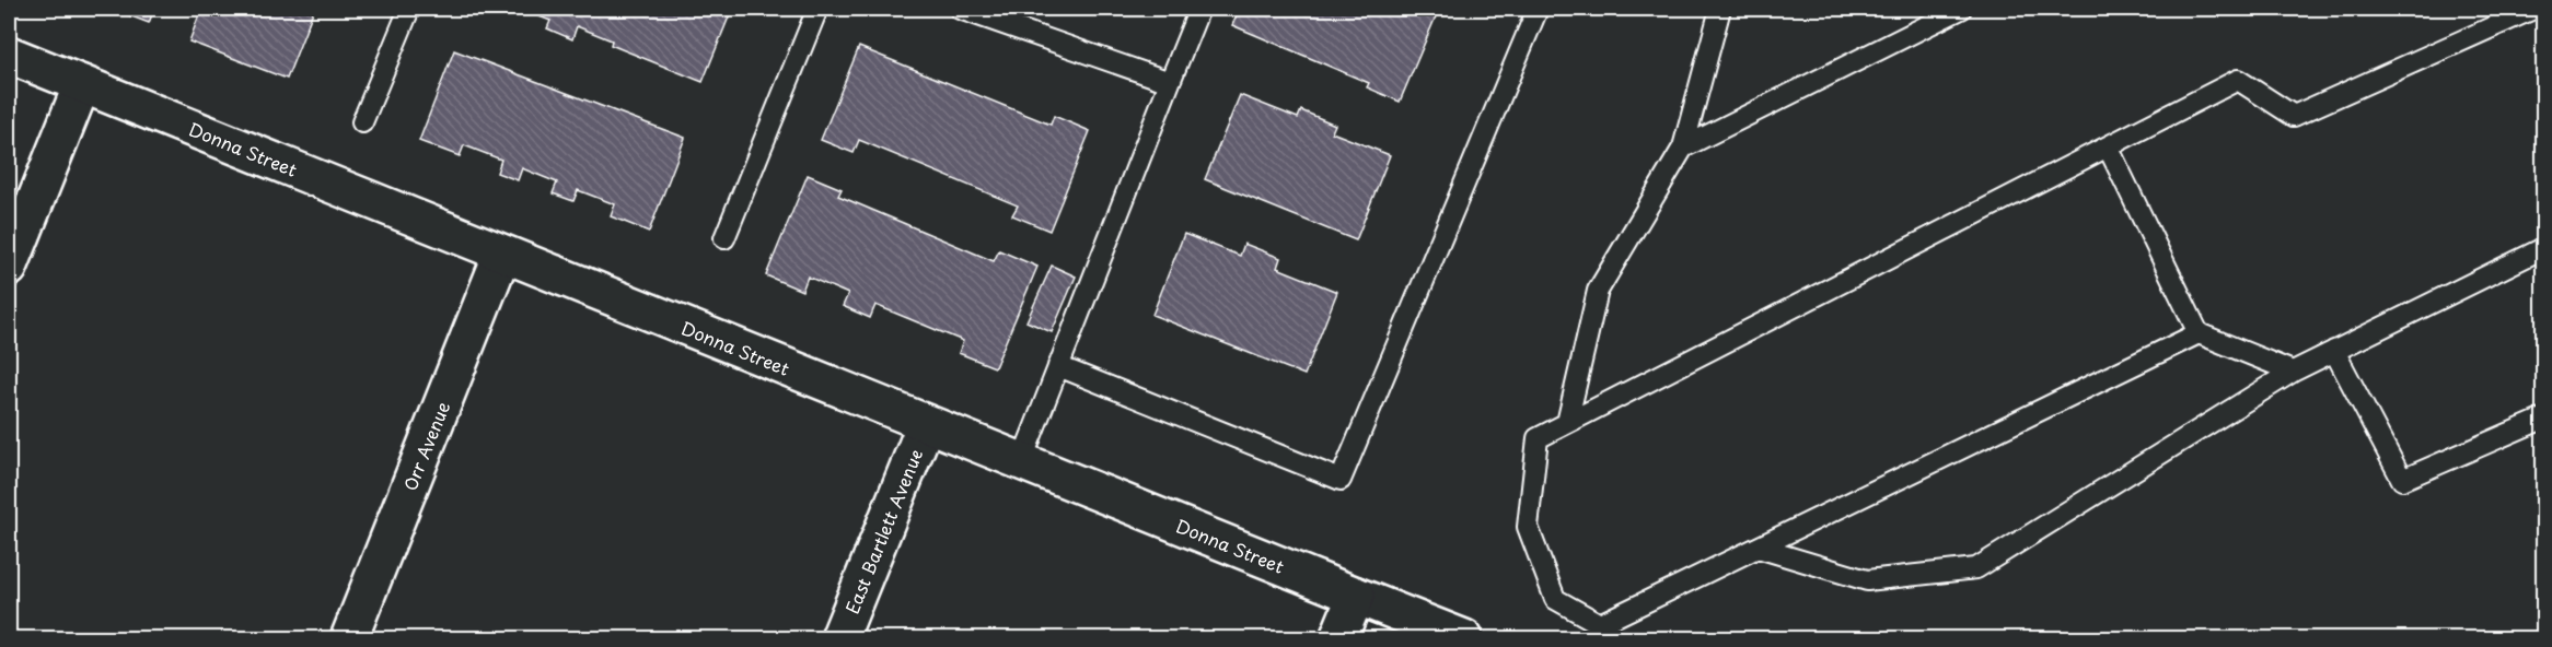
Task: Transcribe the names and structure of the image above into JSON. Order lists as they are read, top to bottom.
{
  "streets": {
    "street": ["Donna Street", "Orr Avenue", "East Bartlett Avenue"]
  },
  "crossings": [
    ["Donna Street", "Orr Avenue"],
    ["Donna Street", "East Bartlett Avenue"]
  ]
}
